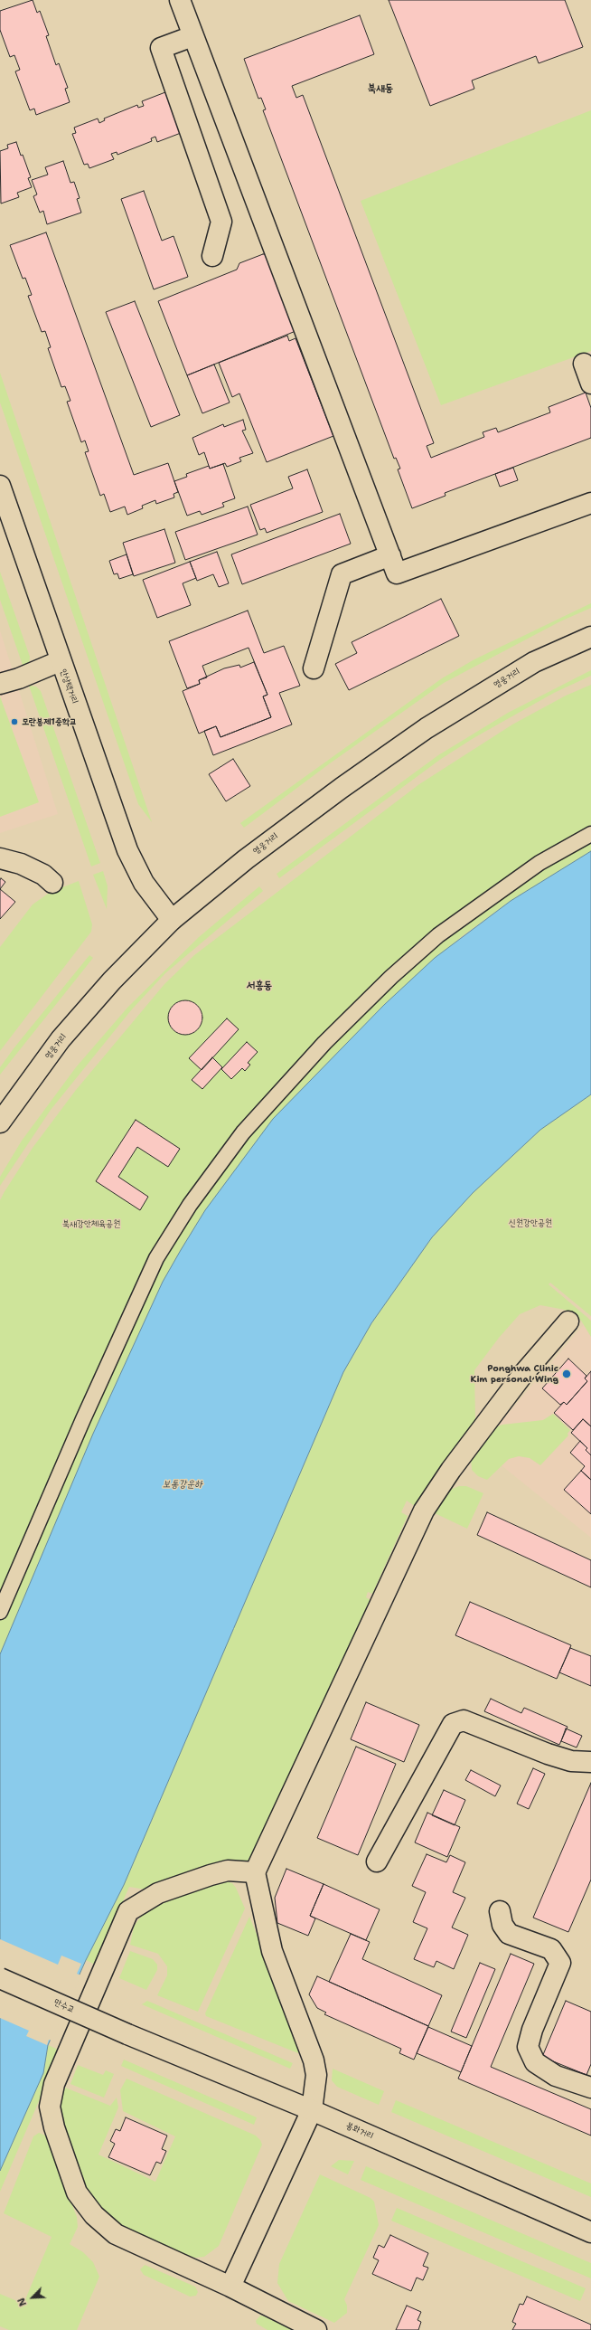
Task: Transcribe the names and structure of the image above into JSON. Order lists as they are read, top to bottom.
{
  "streets": {
    "street": [
      "영웅거리",
      "안상택거리",
      "만수교",
      "봉화거리"
    ]
  },
  "crossings": [
    ["영웅거리", "안상택거리"],
    ["만수교", "봉화거리"]
  ],
  "districts": ["북새동", "서흥동"],
  "water": ["보통강운하"],
  "parks": ["신원강안공원", "북새강안체육공원"],
  "places": ["모란봉제1중학교", "Ponghwa Clinic Kim personal Wing"],
  "north": "bottom left"
}
